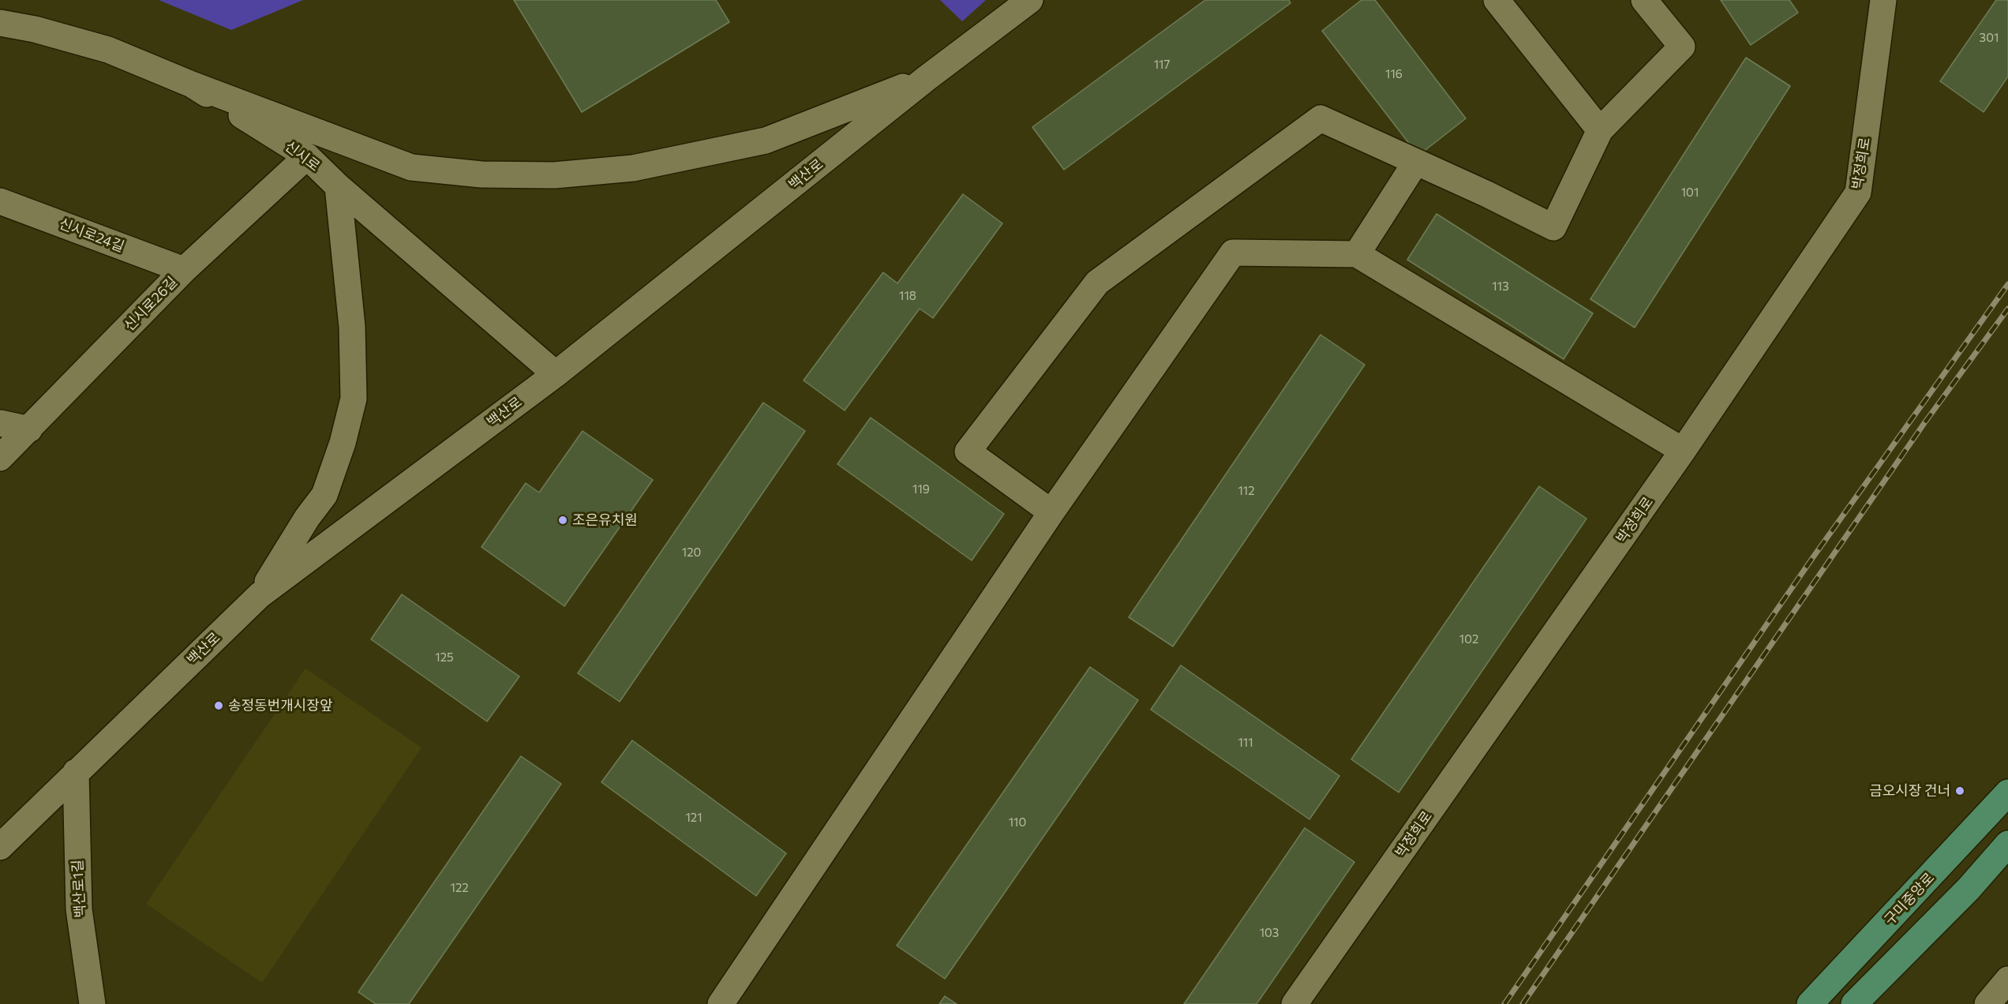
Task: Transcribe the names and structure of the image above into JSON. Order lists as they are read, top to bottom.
{
  "streets": {
    "main road": ["구미중앙로"],
    "street": [
      "신시로",
      "박정희로",
      "백산로",
      "신시로24길",
      "신시로26길",
      "백산로1길"
    ]
  },
  "crossings": [
    ["신시로", "백산로"],
    ["신시로", "신시로26길"],
    ["백산로", "백산로1길"],
    ["신시로24길", "신시로26길"]
  ],
  "places": ["조은유치원", "송정동번개시장앞", "금오시장 건너"],
  "house_numbers": [
    "301",
    "117",
    "116",
    "101",
    "113",
    "118",
    "119",
    "112",
    "120",
    "102",
    "125",
    "111",
    "121",
    "110",
    "122",
    "103"
  ]
}
